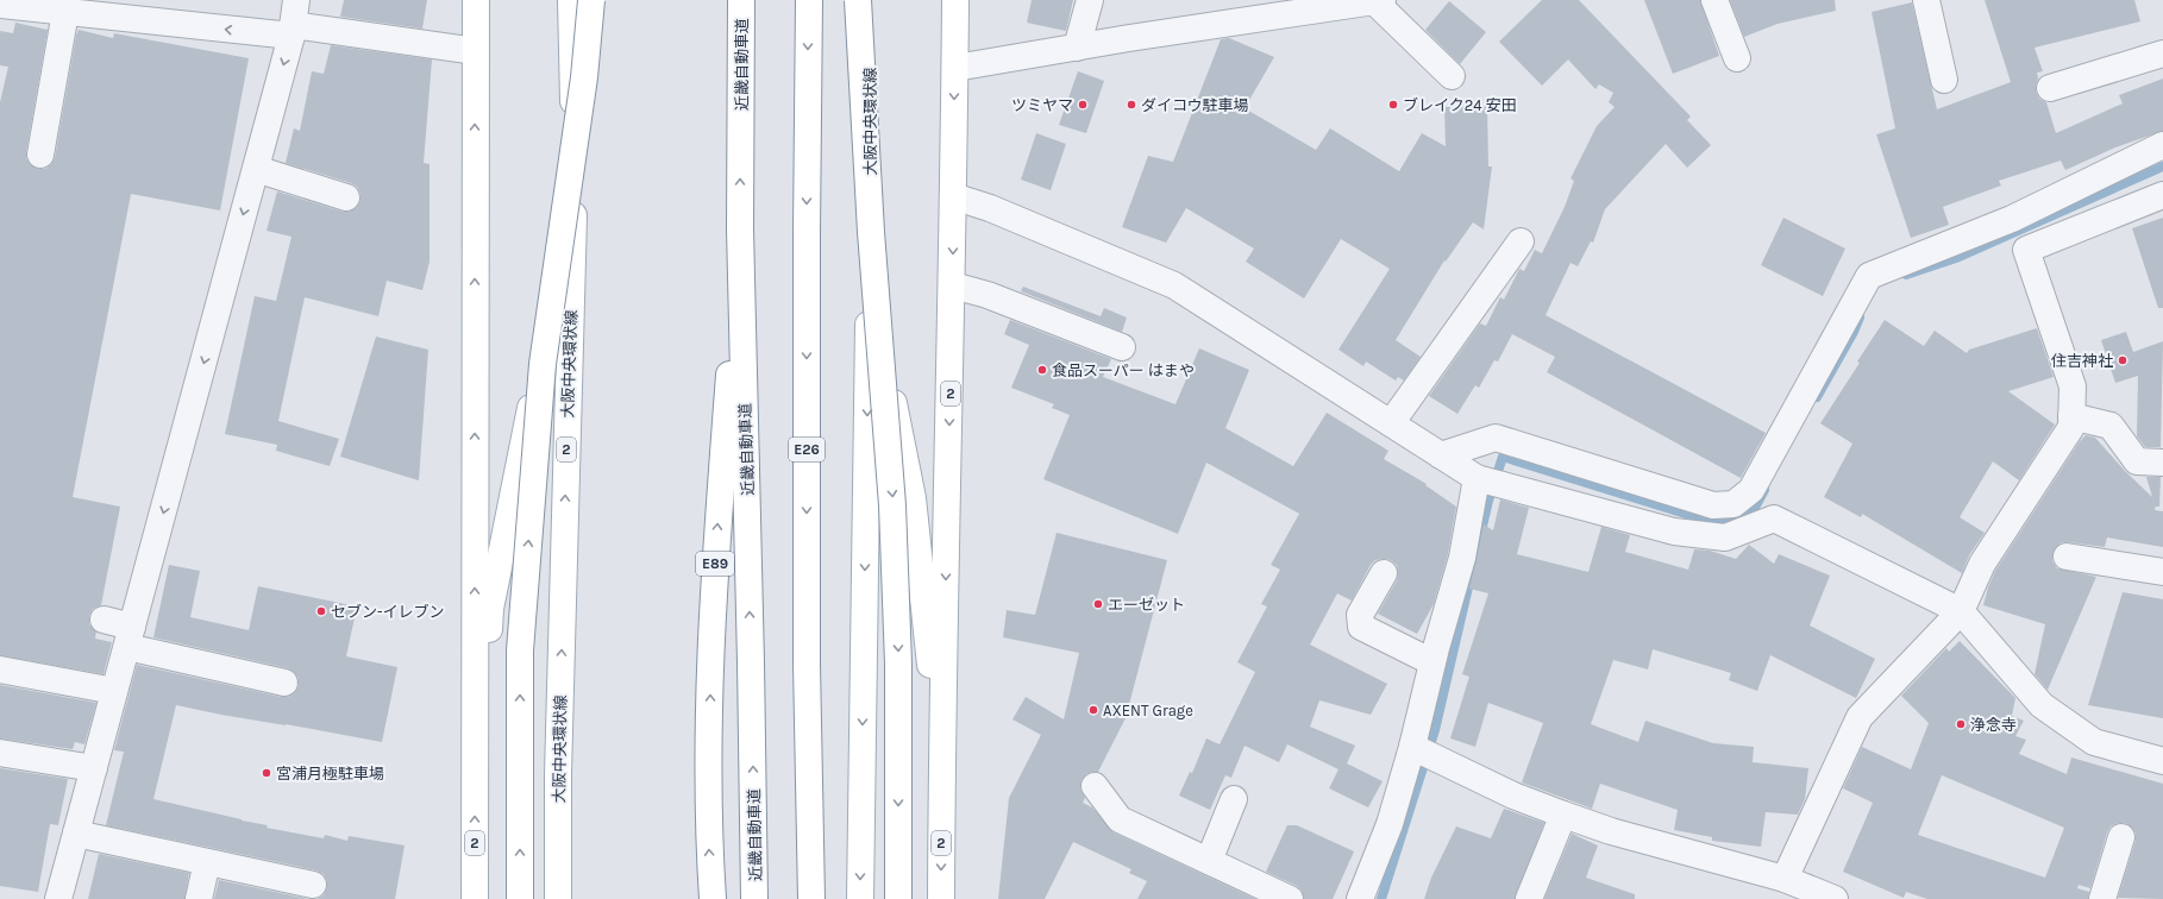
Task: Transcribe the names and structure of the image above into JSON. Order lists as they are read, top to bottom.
{
  "streets": {
    "main road": [
      "近畿自動車道",
      "大阪中央環状線",
      "2",
      "E26",
      "E89"
    ]
  },
  "crossings": [
    ["近畿自動車道", "E89"],
    ["大阪中央環状線", "2"]
  ],
  "places": [
    "ツミヤマ",
    "ダイコウ駐車場",
    "ブレイク24 安田",
    "住吉神社",
    "食品スーパー はまや",
    "エーゼット",
    "セブン-イレブン",
    "AXENT Grage",
    "浄念寺",
    "宮浦月極駐車場"
  ]
}
